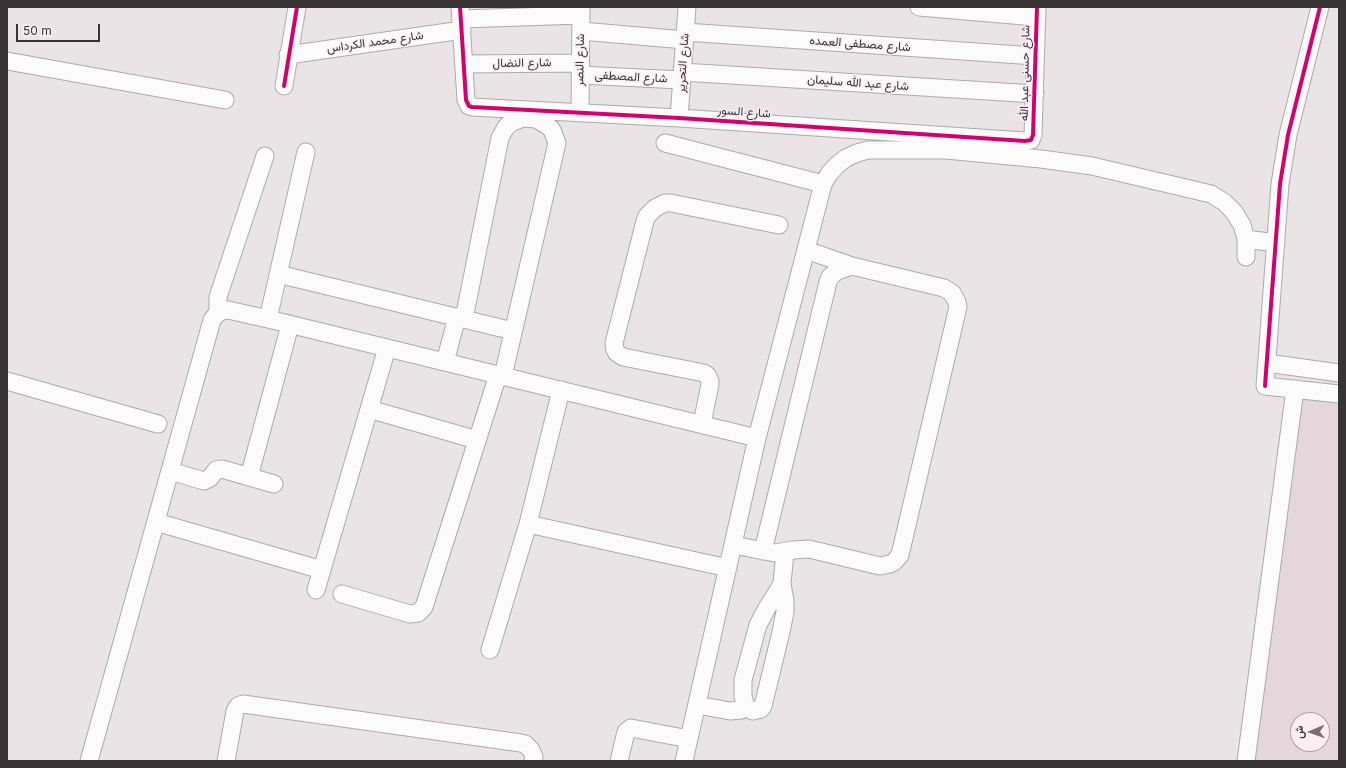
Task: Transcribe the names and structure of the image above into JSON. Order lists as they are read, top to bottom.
{
  "streets": {
    "street": [
      "شارع محمد الكرداس",
      "شارع مصطفى العمده",
      "شارع النصر",
      "شارع النضال",
      "شارع التحرير",
      "شارع حسنى عبد الله",
      "شارع المصطفى",
      "شارع عبد الله سليمان",
      "شارع السور"
    ]
  },
  "crossings": [
    ["شارع محمد الكرداس", "شارع مصطفى العمده"],
    ["شارع محمد الكرداس", "شارع النصر"],
    ["شارع مصطفى العمده", "شارع النصر"],
    ["شارع مصطفى العمده", "شارع التحرير"],
    ["شارع مصطفى العمده", "شارع حسنى عبد الله"],
    ["شارع النصر", "شارع النضال"],
    ["شارع النصر", "شارع المصطفى"],
    ["شارع النصر", "شارع السور"],
    ["شارع النضال", "شارع المصطفى"],
    ["شارع النضال", "شارع السور"],
    ["شارع التحرير", "شارع المصطفى"],
    ["شارع التحرير", "شارع عبد الله سليمان"],
    ["شارع التحرير", "شارع السور"],
    ["شارع حسنى عبد الله", "شارع عبد الله سليمان"],
    ["شارع حسنى عبد الله", "شارع السور"],
    ["شارع المصطفى", "شارع عبد الله سليمان"]
  ],
  "scale_bar": "50 m",
  "north": "left"
}
